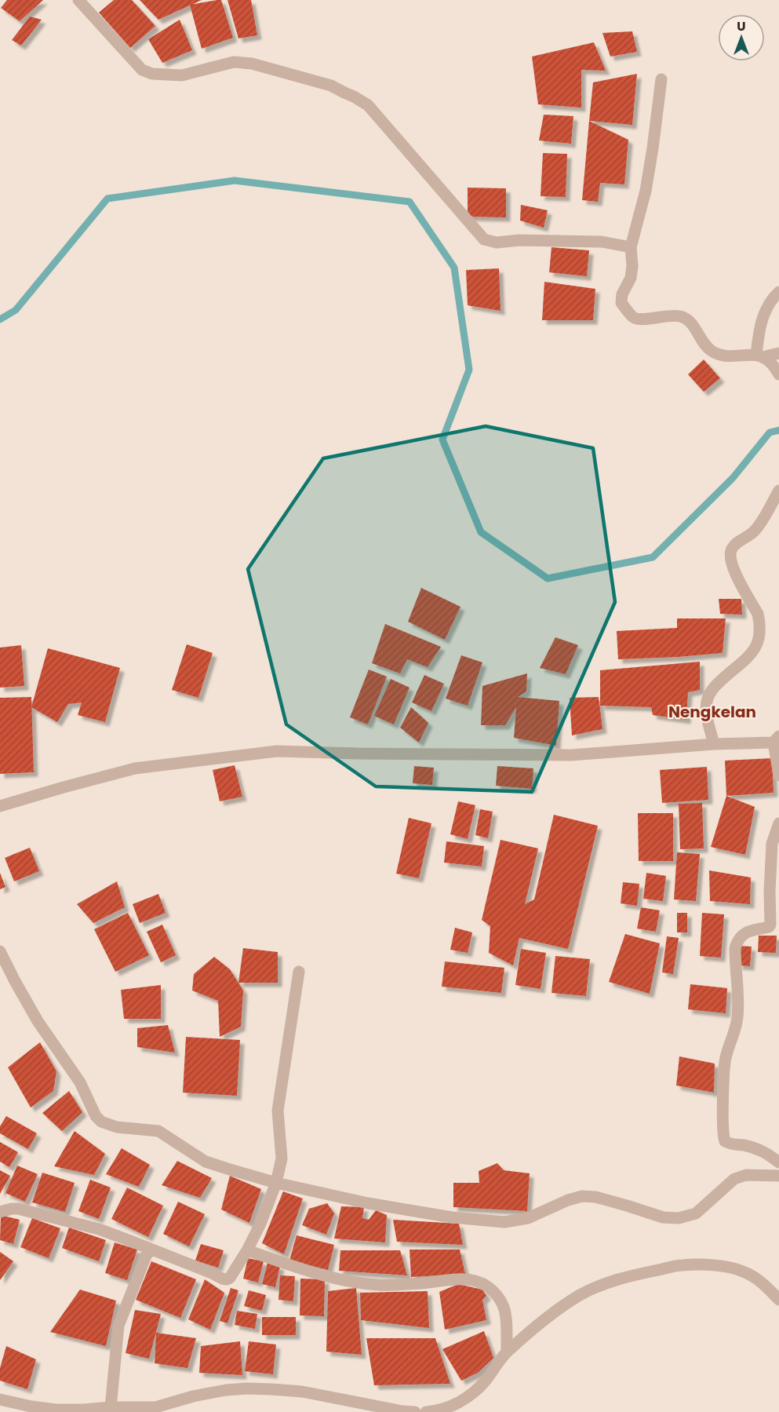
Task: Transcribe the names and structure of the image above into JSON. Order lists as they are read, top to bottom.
{
  "districts": ["Nengkelan"],
  "north": "top"
}
